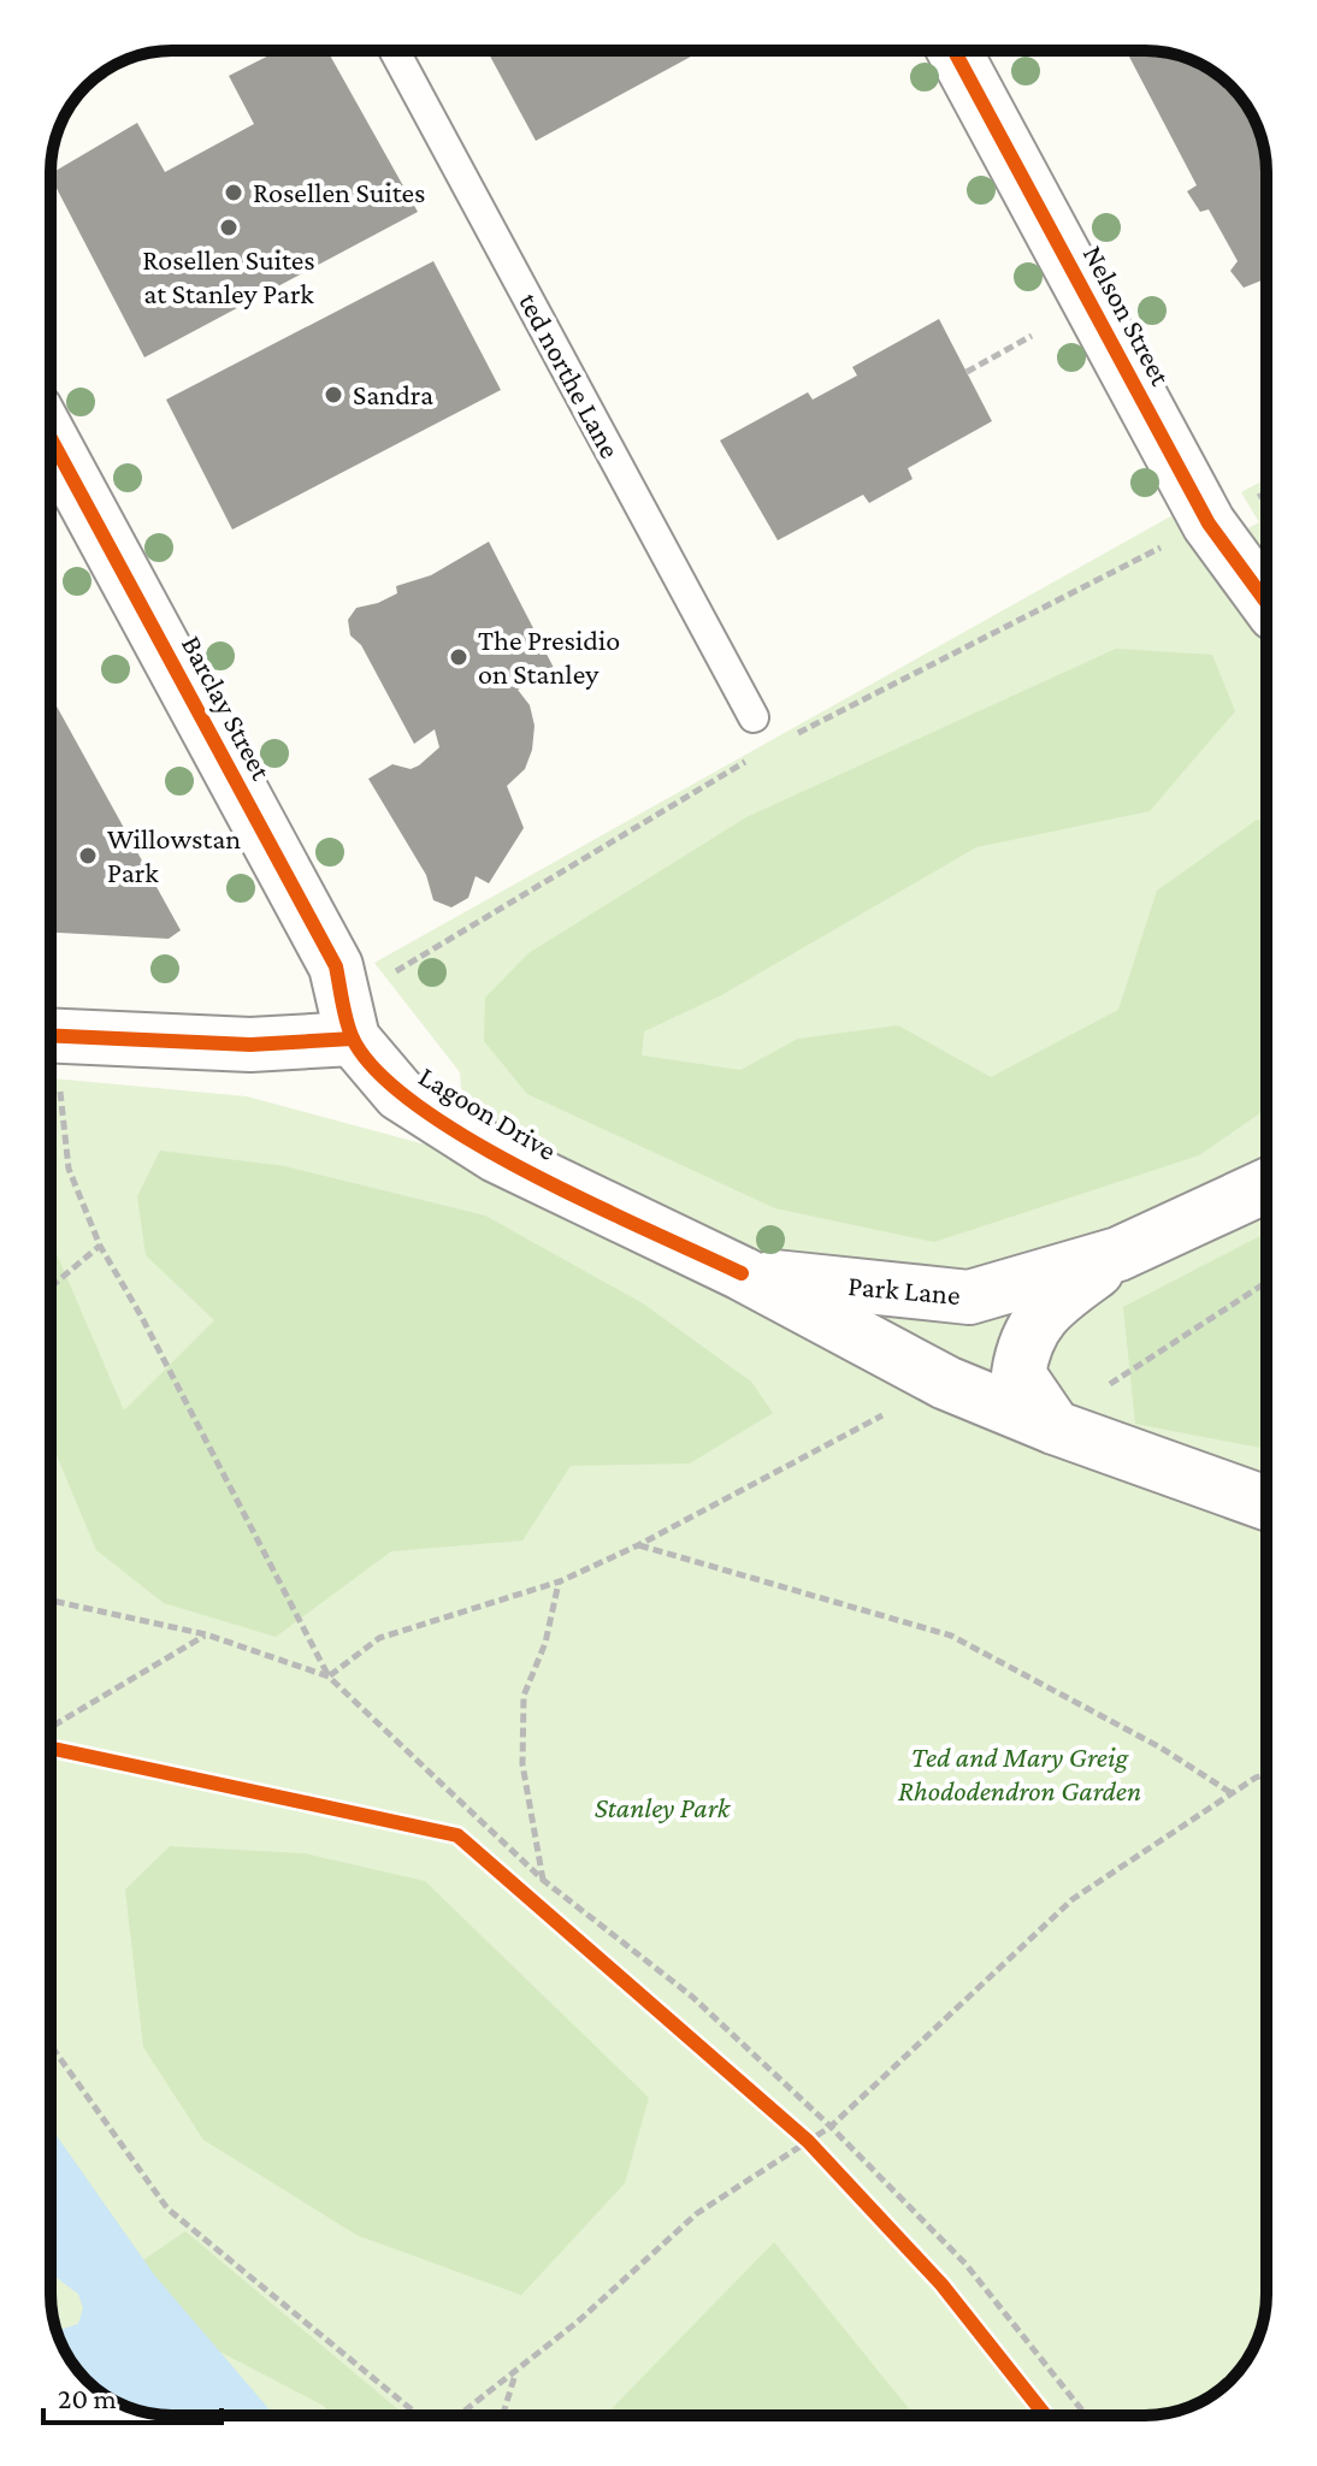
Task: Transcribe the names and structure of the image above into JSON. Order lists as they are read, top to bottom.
{
  "streets": {
    "street": [
      "Nelson Street",
      "Barclay Street",
      "Lagoon Drive",
      "Park Lane"
    ],
    "lane": ["ted northe Lane"]
  },
  "crossings": [
    ["Barclay Street", "Lagoon Drive"],
    ["Lagoon Drive", "Park Lane"]
  ],
  "parks": ["Ted and Mary Greig Rhododendron Garden", "Stanley Park"],
  "places": [
    "Rosellen Suites",
    "Rosellen Suites at Stanley Park",
    "Sandra",
    "The Presidio on Stanley",
    "Willowstan Park"
  ],
  "scale_bar": "20 m"
}
